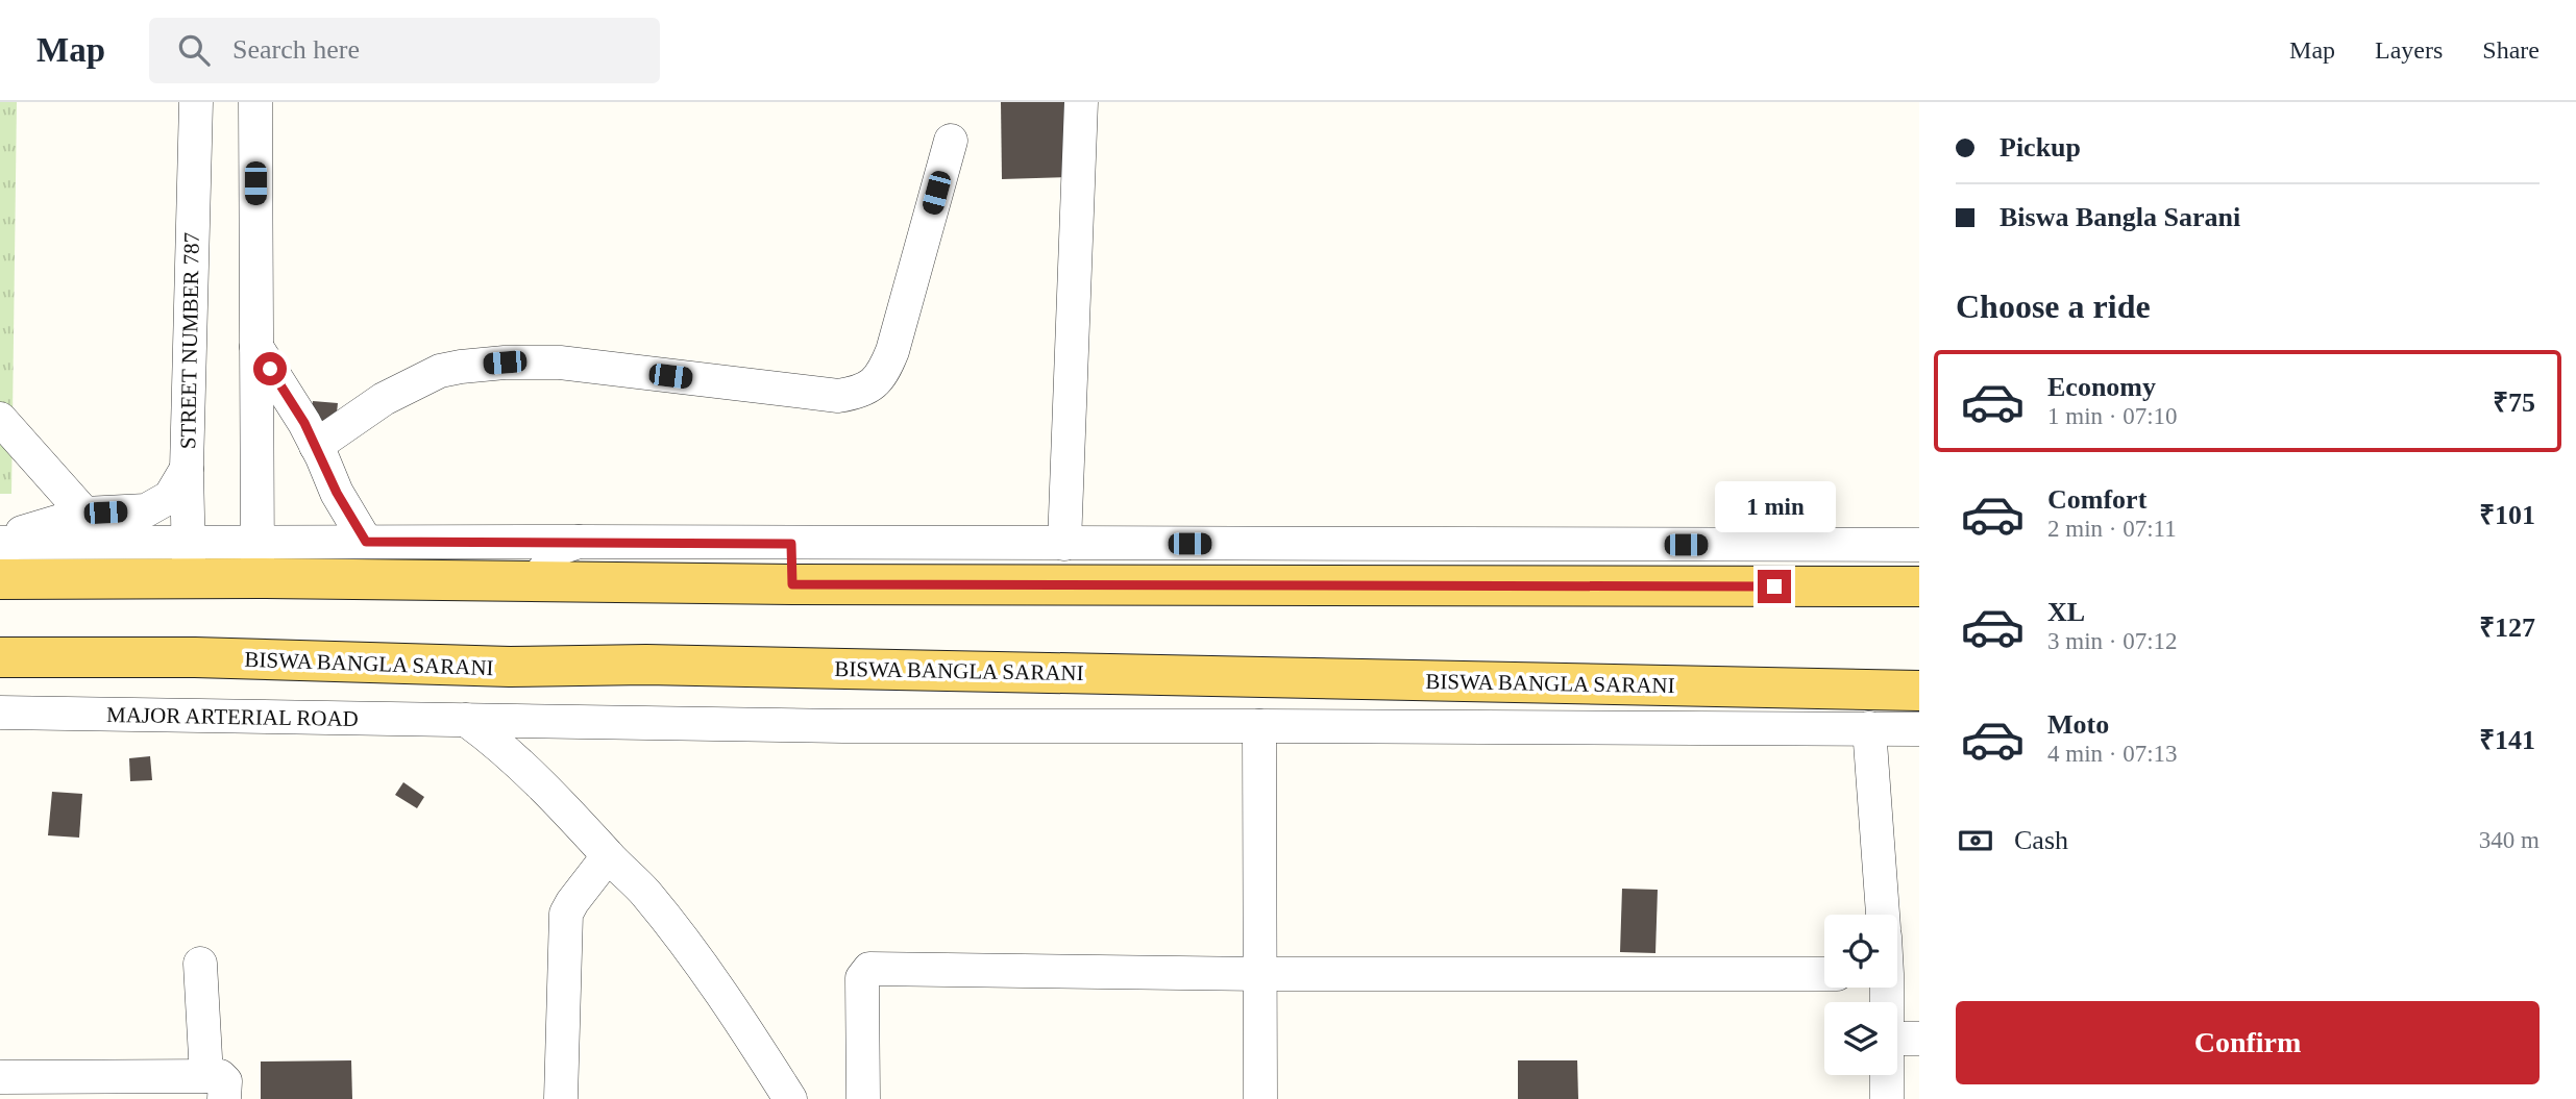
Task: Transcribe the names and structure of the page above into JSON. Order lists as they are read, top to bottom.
{
  "streets": {
    "main road": ["BISWA BANGLA SARANI"],
    "street": ["STREET NUMBER 787", "MAJOR ARTERIAL ROAD"]
  },
  "page": {
    "header": "Map",
    "search": "Search here",
    "nav": ["Map", "Layers", "Share"],
    "banner": ["Pickup", "Biswa Bangla Sarani"],
    "heading": "Choose a ride",
    "list": [
      {
        "name": "Economy",
        "note": "1 min · 07:10",
        "value": "₹75"
      },
      {
        "name": "Comfort",
        "note": "2 min · 07:11",
        "value": "₹101"
      },
      {
        "name": "XL",
        "note": "3 min · 07:12",
        "value": "₹127"
      },
      {
        "name": "Moto",
        "note": "4 min · 07:13",
        "value": "₹141"
      }
    ],
    "bubble": "1 min",
    "pay": ["Cash", "340 m"],
    "buttons": "Confirm"
  }
}
